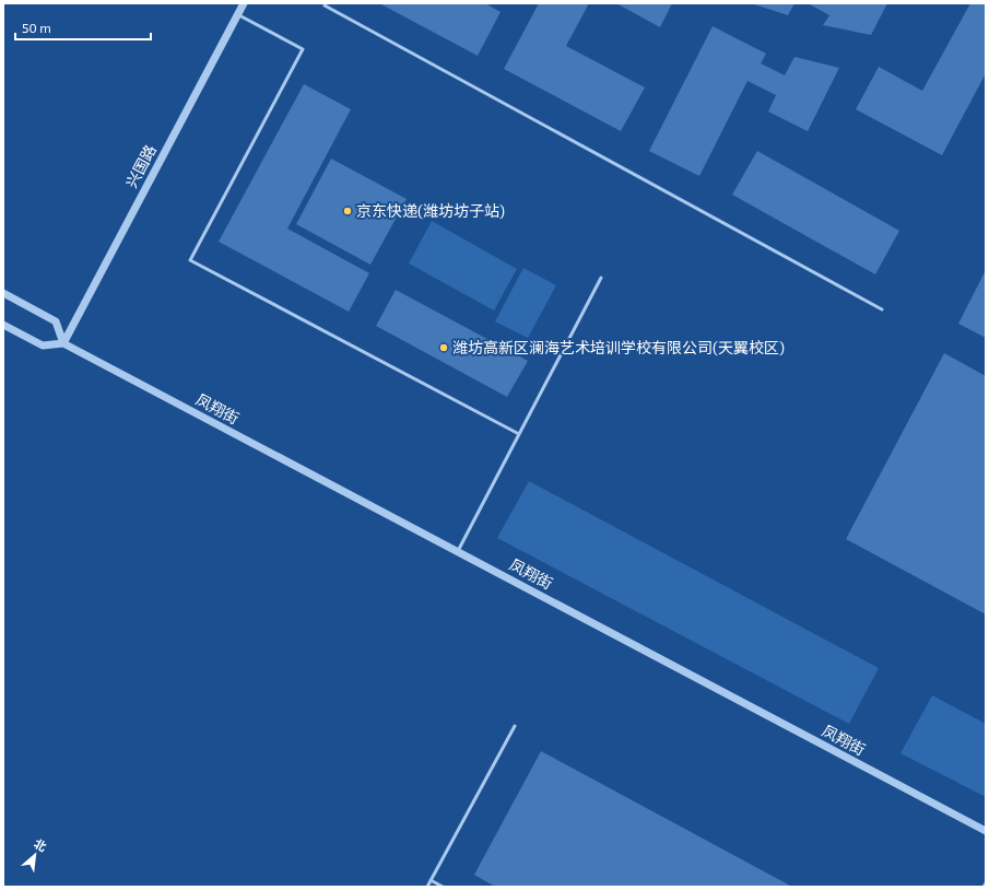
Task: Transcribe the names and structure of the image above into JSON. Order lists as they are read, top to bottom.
{
  "streets": {
    "street": ["兴国路", "凤翔街"]
  },
  "crossings": [
    ["兴国路", "凤翔街"]
  ],
  "places": ["京东快递(潍坊坊子站)", "潍坊高新区澜海艺术培训学校有限公司(天翼校区)"],
  "scale_bar": "50 m",
  "north": "top right"
}
